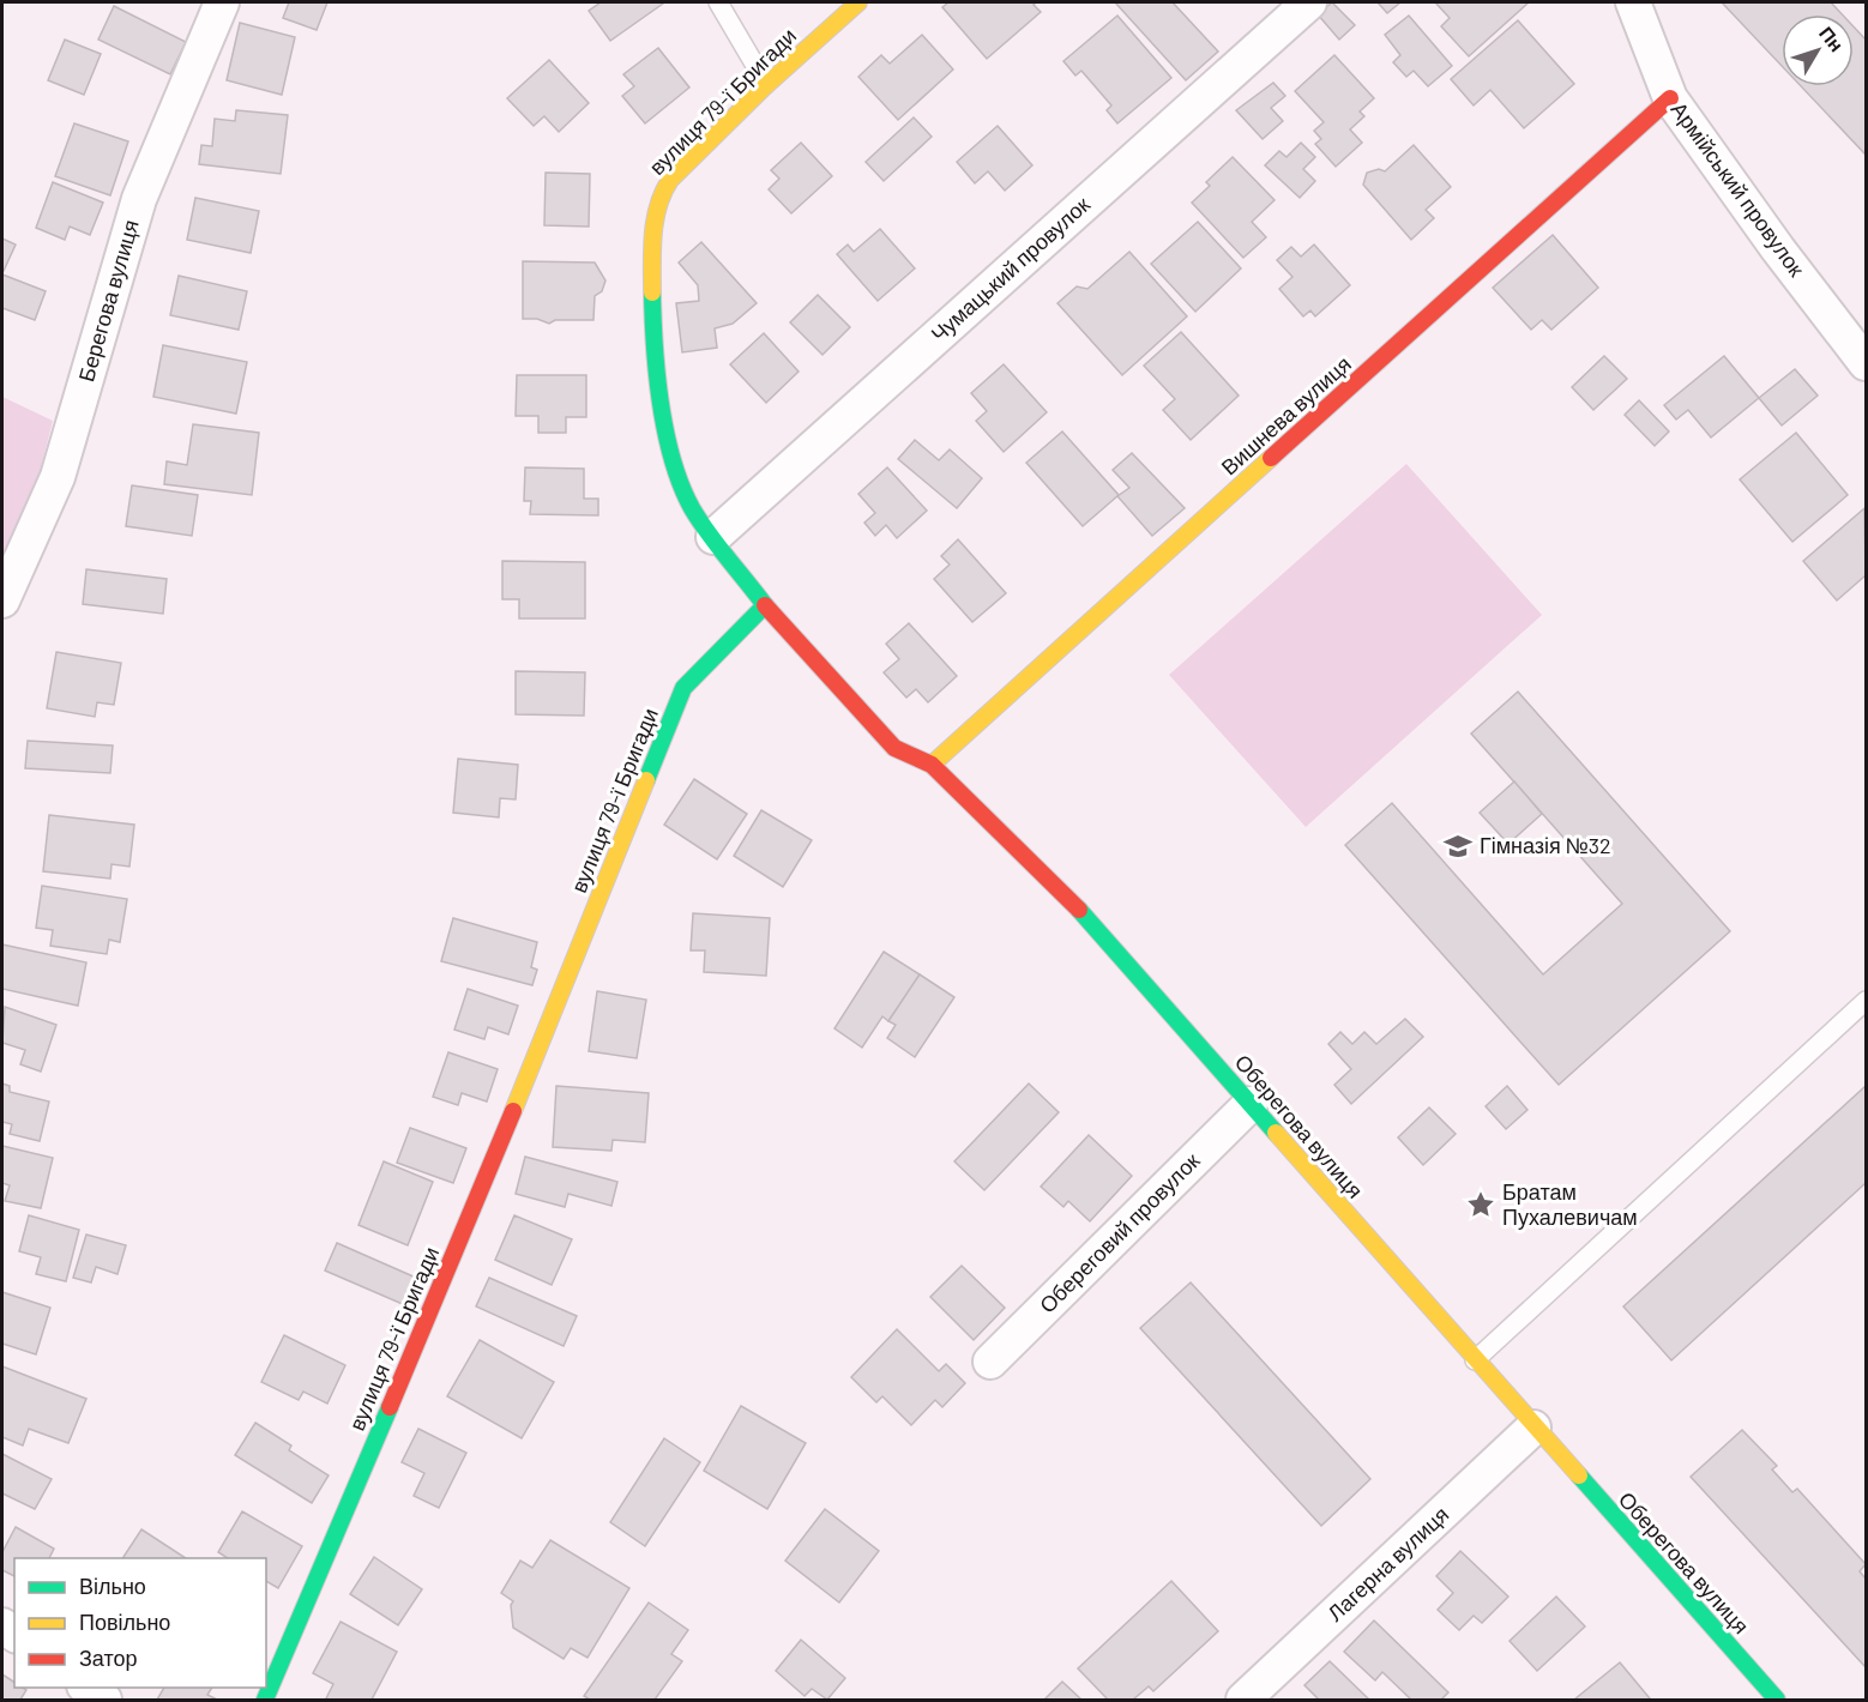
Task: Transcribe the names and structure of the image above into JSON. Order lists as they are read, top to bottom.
{
  "streets": {
    "street": [
      "вулиця 79-ї Бригади",
      "Армійський провулок",
      "Чумацький провулок",
      "Берегова вулиця",
      "Вишнева вулиця",
      "Оберегова вулиця",
      "Обереговий провулок",
      "Лагерна вулиця"
    ]
  },
  "crossings": [
    ["вулиця 79-ї Бригади", "Чумацький провулок"],
    ["вулиця 79-ї Бригади", "Оберегова вулиця"],
    ["Армійський провулок", "Вишнева вулиця"],
    ["Вишнева вулиця", "Оберегова вулиця"],
    ["Оберегова вулиця", "Обереговий провулок"],
    ["Оберегова вулиця", "Лагерна вулиця"]
  ],
  "places": {
    "school or university": ["Гімназія №32"],
    "place": ["Братам Пухалевичам"]
  },
  "legend": ["Вільно", "Повільно", "Затор"],
  "north": "top right"
}
